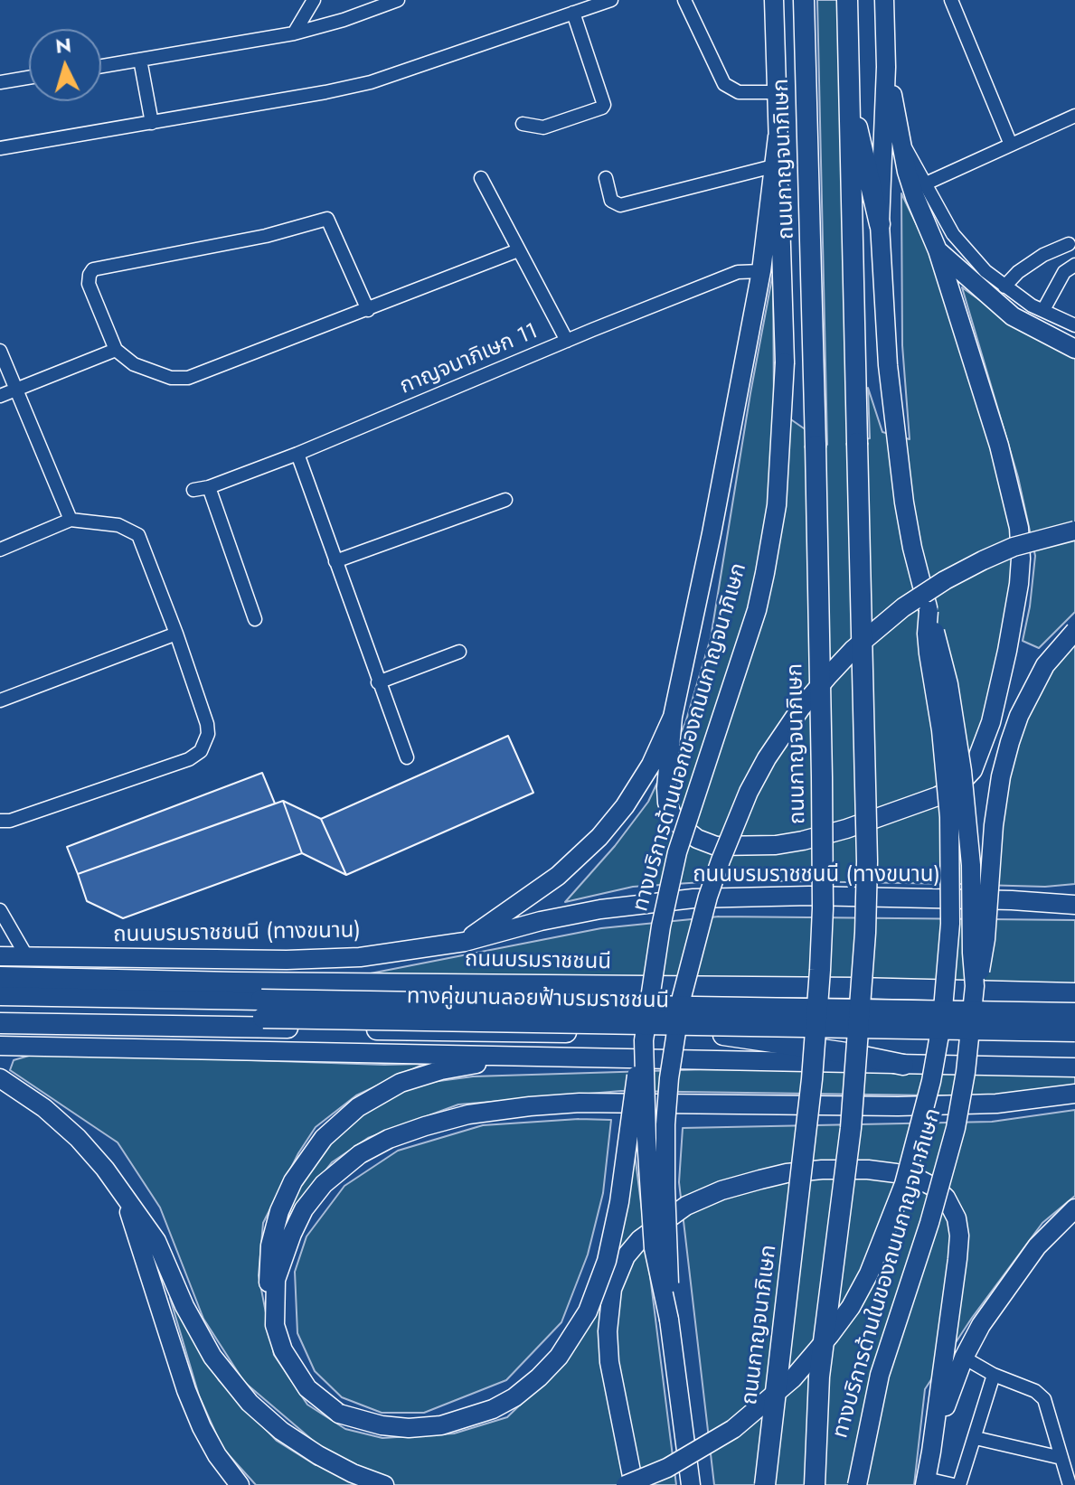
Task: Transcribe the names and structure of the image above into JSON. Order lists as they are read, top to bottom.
{
  "streets": {
    "main road": [
      "ถนนกาญจนาภิเษก",
      "ทางบริการด้านนอกของถนนกาญจนาภิเษก",
      "ถนนบรมราชชนนี (ทางขนาน)",
      "ถนนบรมราชชนนี",
      "ทางคู่ขนานลอยฟ้าบรมราชชนนี",
      "ทางบริการด้านในของถนนกาญจนาภิเษก"
    ],
    "street": ["กาญจนาภิเษก 11"]
  },
  "north": "top"
}
